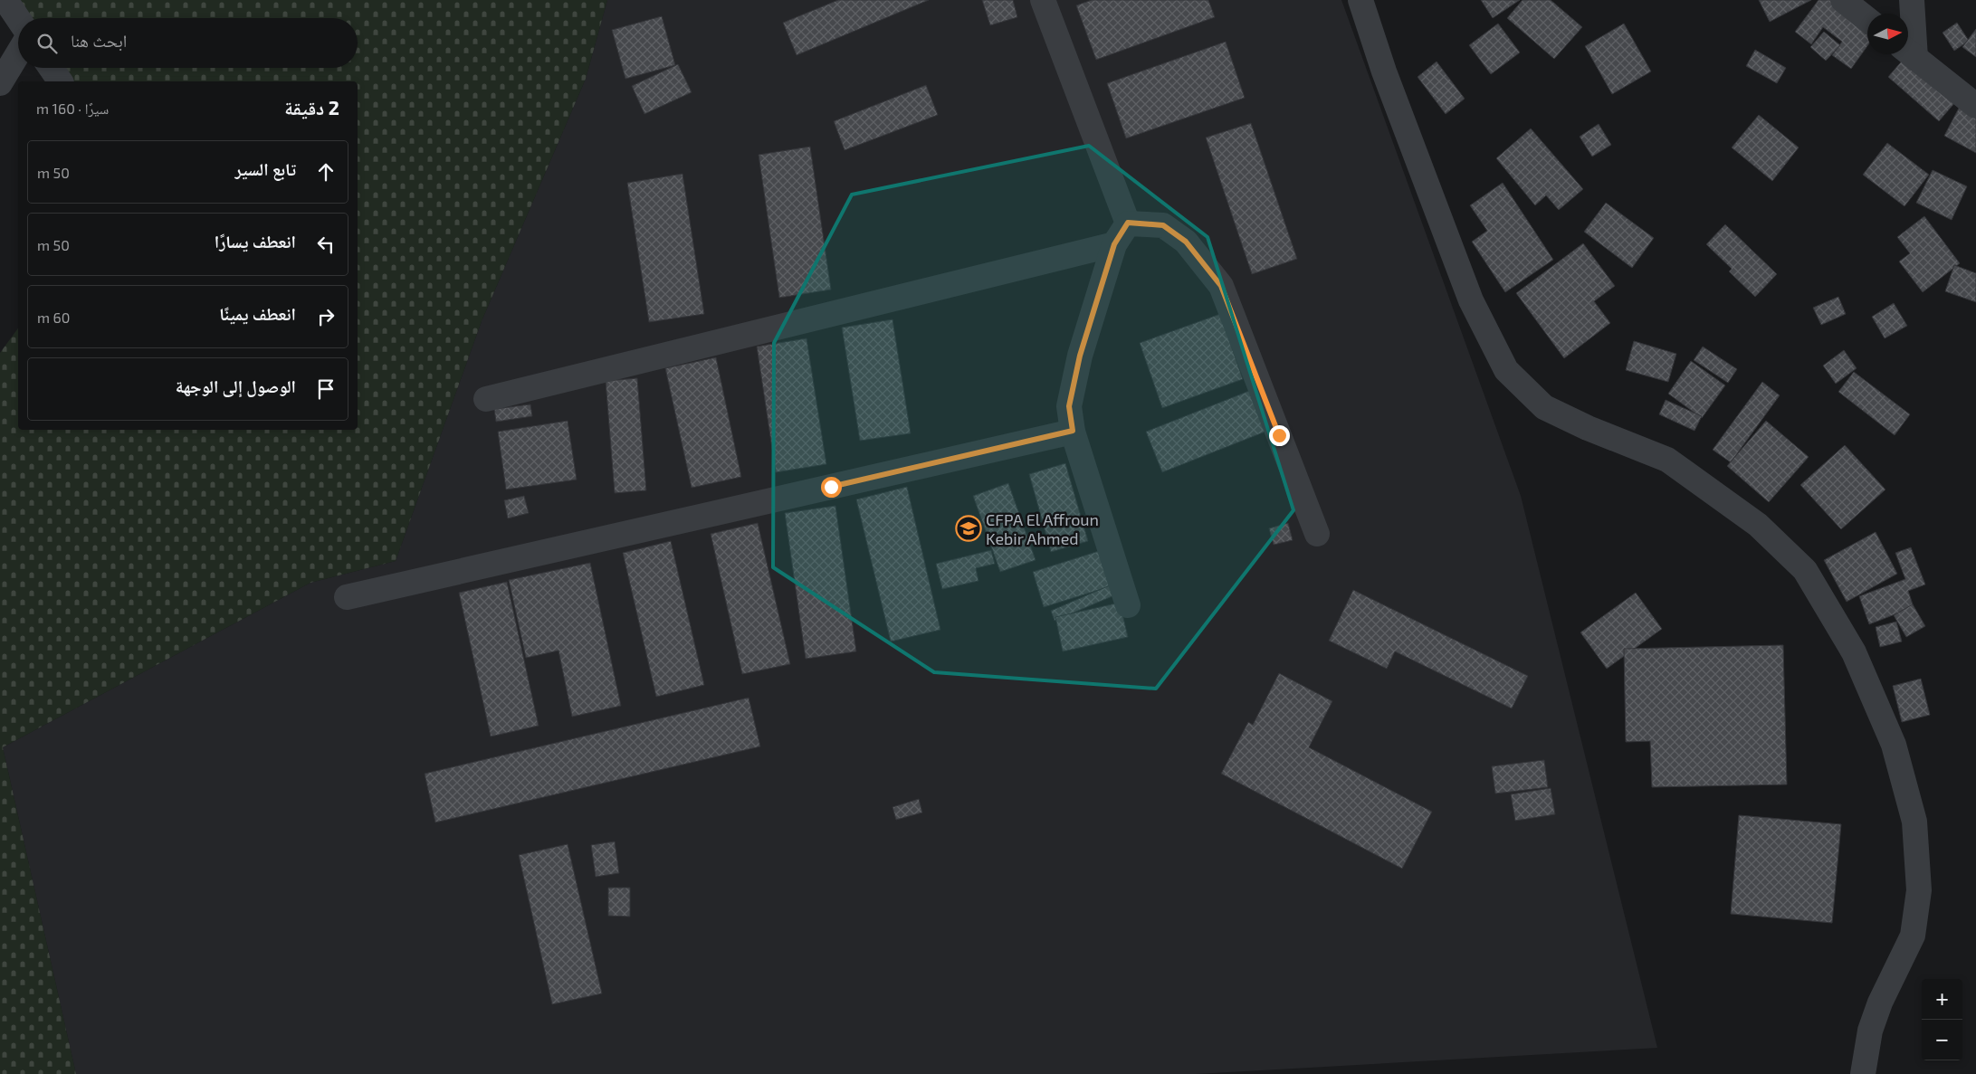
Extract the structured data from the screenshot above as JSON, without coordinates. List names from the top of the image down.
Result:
{
  "places": {
    "school or university": ["CFPA El Affroun Kebir Ahmed"]
  },
  "north": "right",
  "page": {
    "search": "ابحث هنا",
    "heading": ["2 دقيقة", "سيرًا · 160 m"],
    "list": [
      ["تابع السير", "50 m"],
      ["انعطف يسارًا", "50 m"],
      ["انعطف يمينًا", "60 m"],
      "الوصول إلى الوجهة"
    ],
    "map_buttons": ["+", "−"]
  }
}
